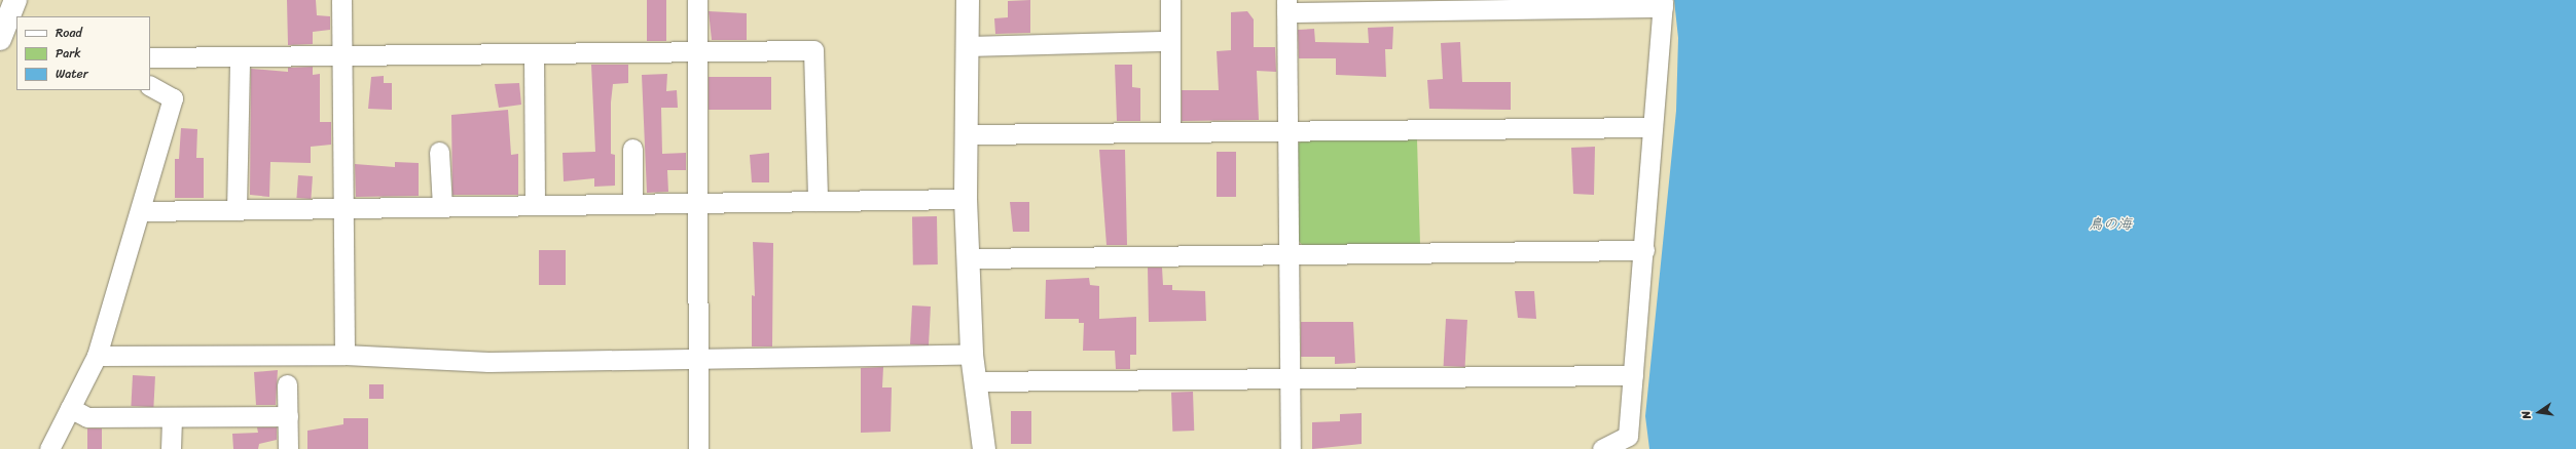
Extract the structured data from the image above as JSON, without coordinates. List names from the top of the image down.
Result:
{
  "water": ["鳥の海"],
  "legend": ["Road", "Park", "Water"],
  "north": "left"
}
